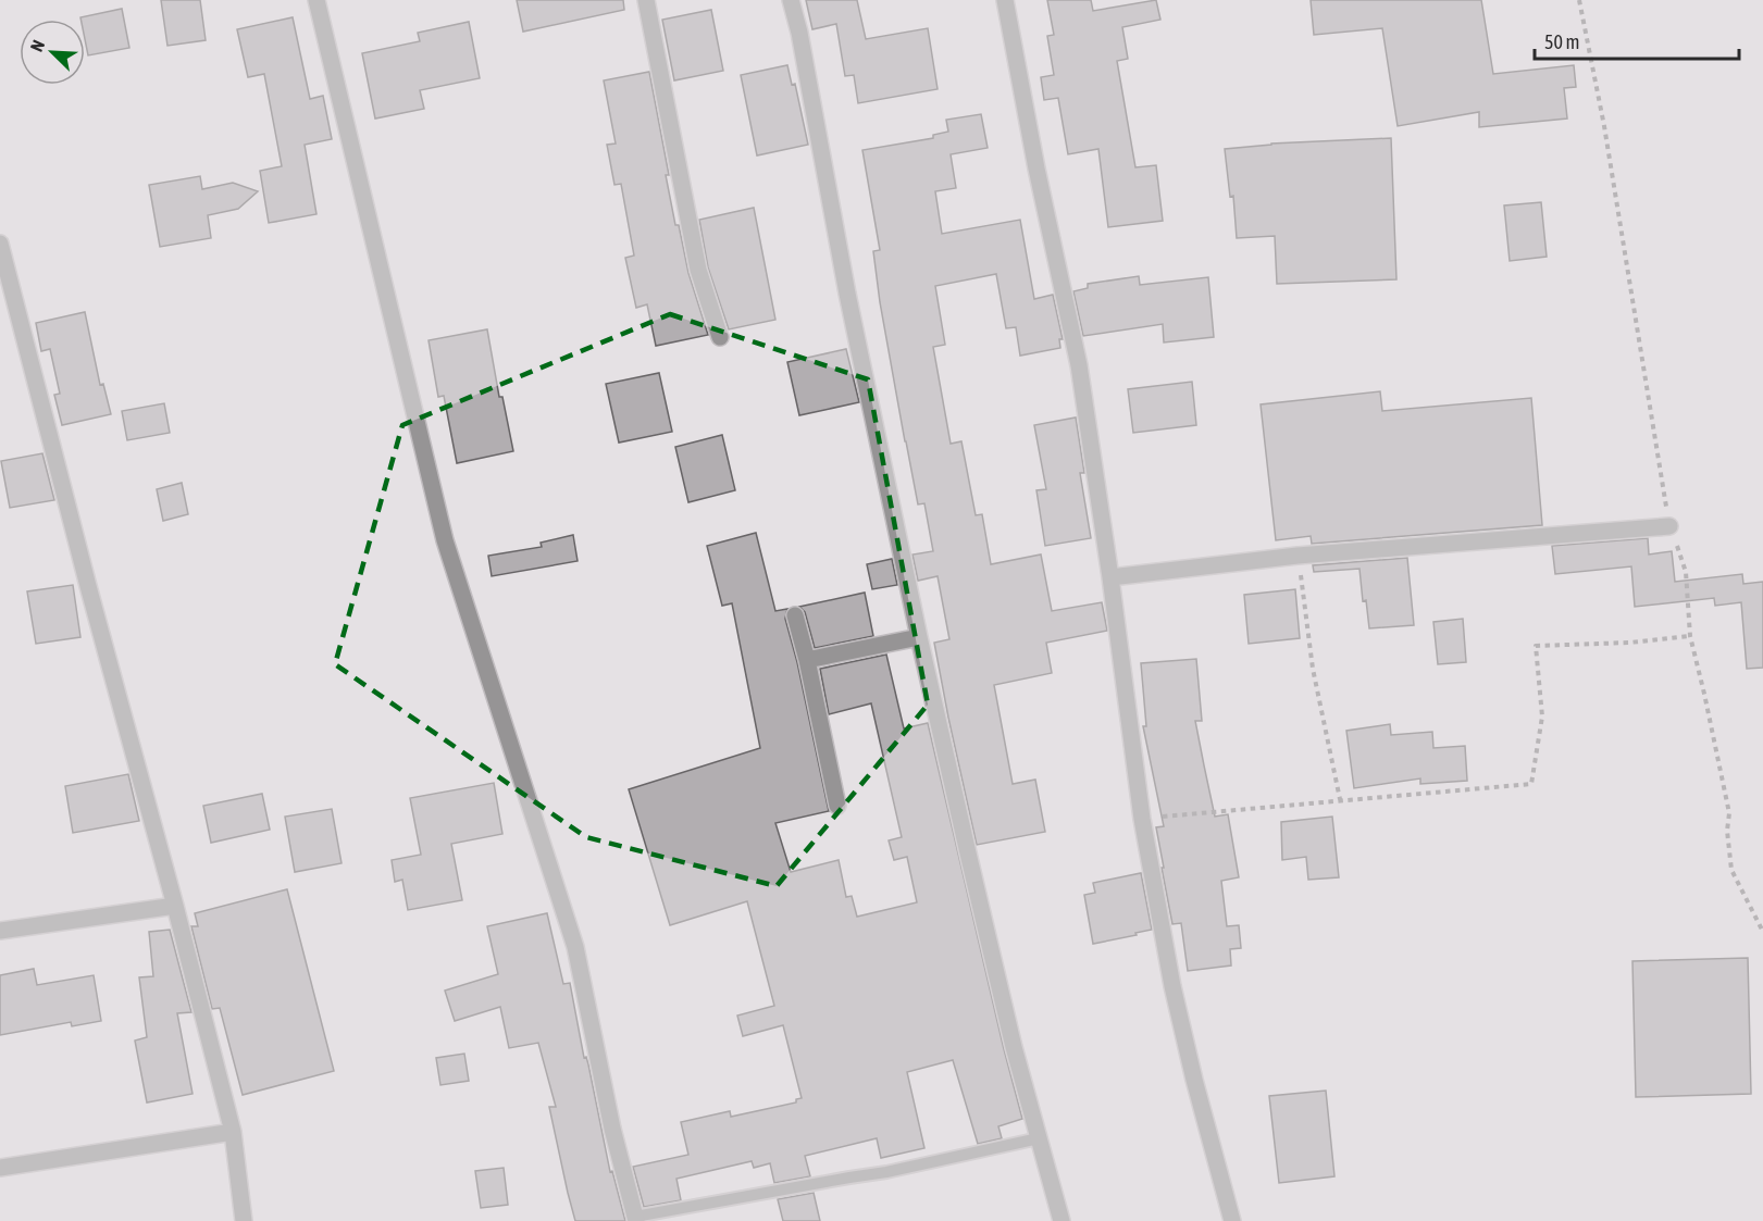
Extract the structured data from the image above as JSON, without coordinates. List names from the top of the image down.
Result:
{
  "scale_bar": "50 m",
  "north": "top left"
}
